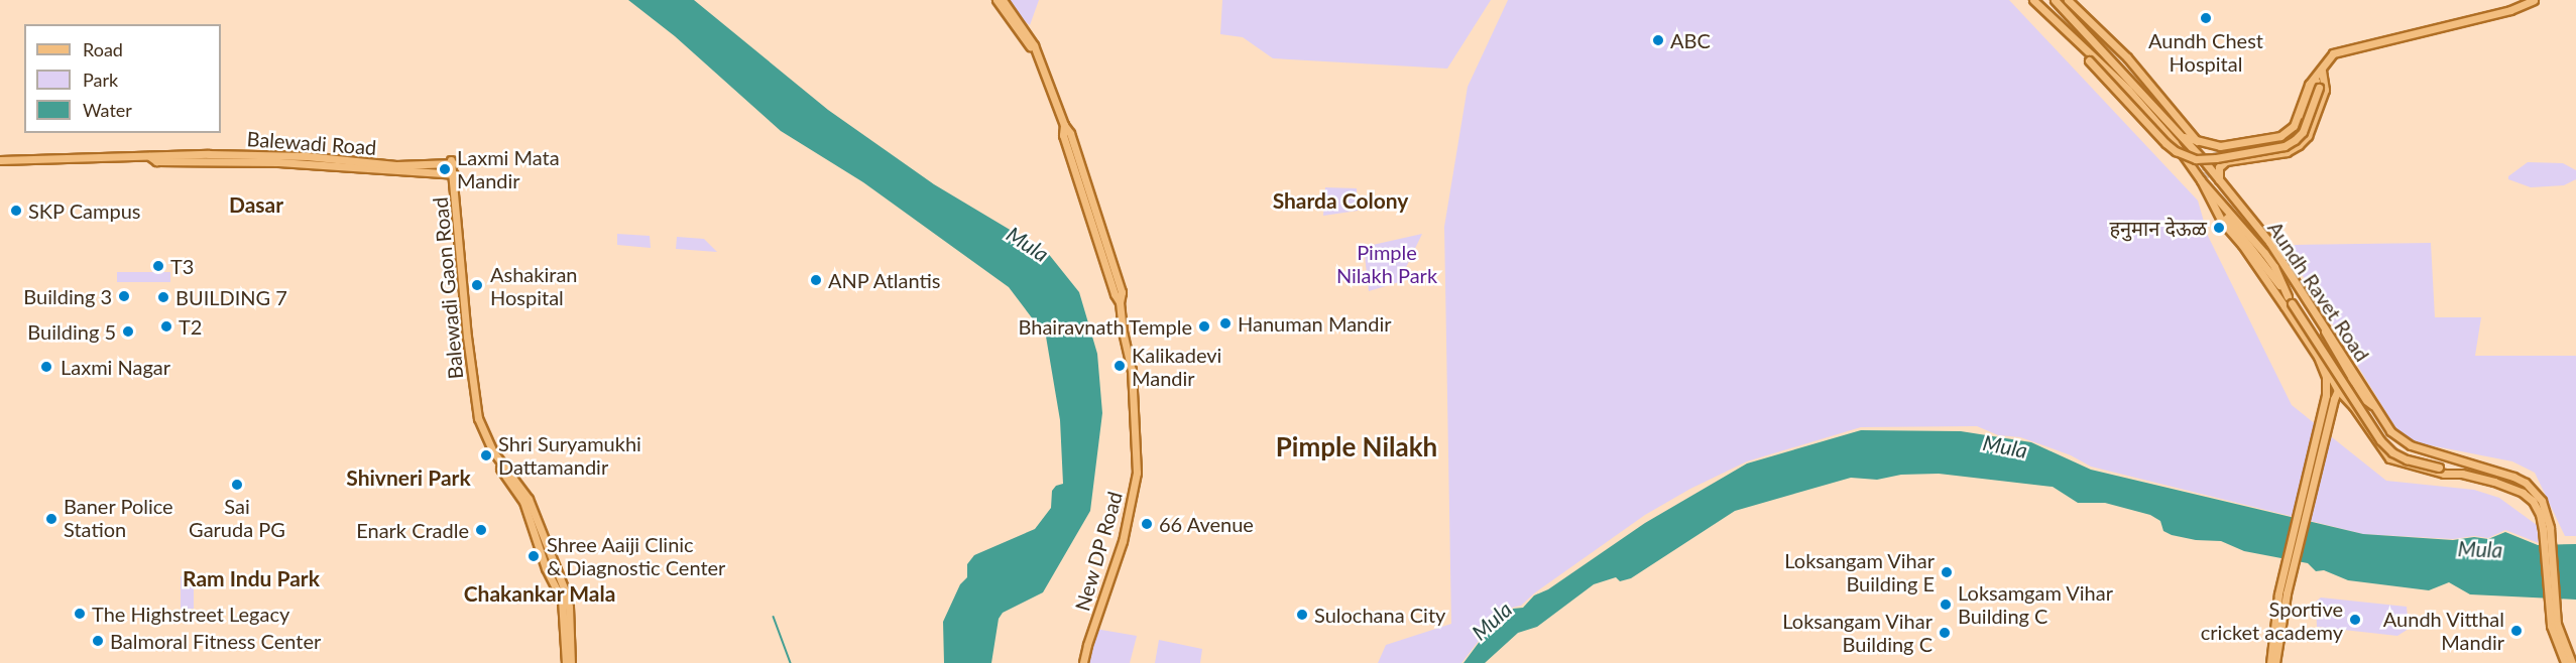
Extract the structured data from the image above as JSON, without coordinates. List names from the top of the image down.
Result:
{
  "streets": {
    "main road": [
      "Balewadi Road",
      "Balewadi Gaon Road",
      "Aundh Ravet Road",
      "New DP Road"
    ]
  },
  "crossings": [
    ["Balewadi Road", "Balewadi Gaon Road"]
  ],
  "districts": [
    "Sharda Colony",
    "Dasar",
    "Pimple Nilakh",
    "Shivneri Park",
    "Ram Indu Park",
    "Chakankar Mala"
  ],
  "water": ["Mula"],
  "parks": ["Pimple Nilakh Park"],
  "places": [
    "Aundh Chest Hospital",
    "ABC",
    "Laxmi Mata Mandir",
    "SKP Campus",
    "हनुमान देऊळ",
    "T3",
    "ANP Atlantis",
    "Ashakiran Hospital",
    "Building 3",
    "BUILDING 7",
    "Hanuman Mandir",
    "T2",
    "Bhairavnath Temple",
    "Building 5",
    "Kalikadevi Mandir",
    "Laxmi Nagar",
    "Shri Suryamukhi Dattamandir",
    "Sai Garuda PG",
    "Baner Police Station",
    "66 Avenue",
    "Enark Cradle",
    "Shree Aaiji Clinic & Diagnostic Center",
    "Loksangam Vihar Building E",
    "Loksamgam Vihar Building C",
    "The Highstreet Legacy",
    "Sulochana City",
    "Sportive cricket academy",
    "Aundh Vitthal Mandir",
    "Loksangam Vihar Building C",
    "Balmoral Fitness Center"
  ],
  "legend": ["Road", "Park", "Water"]
}
